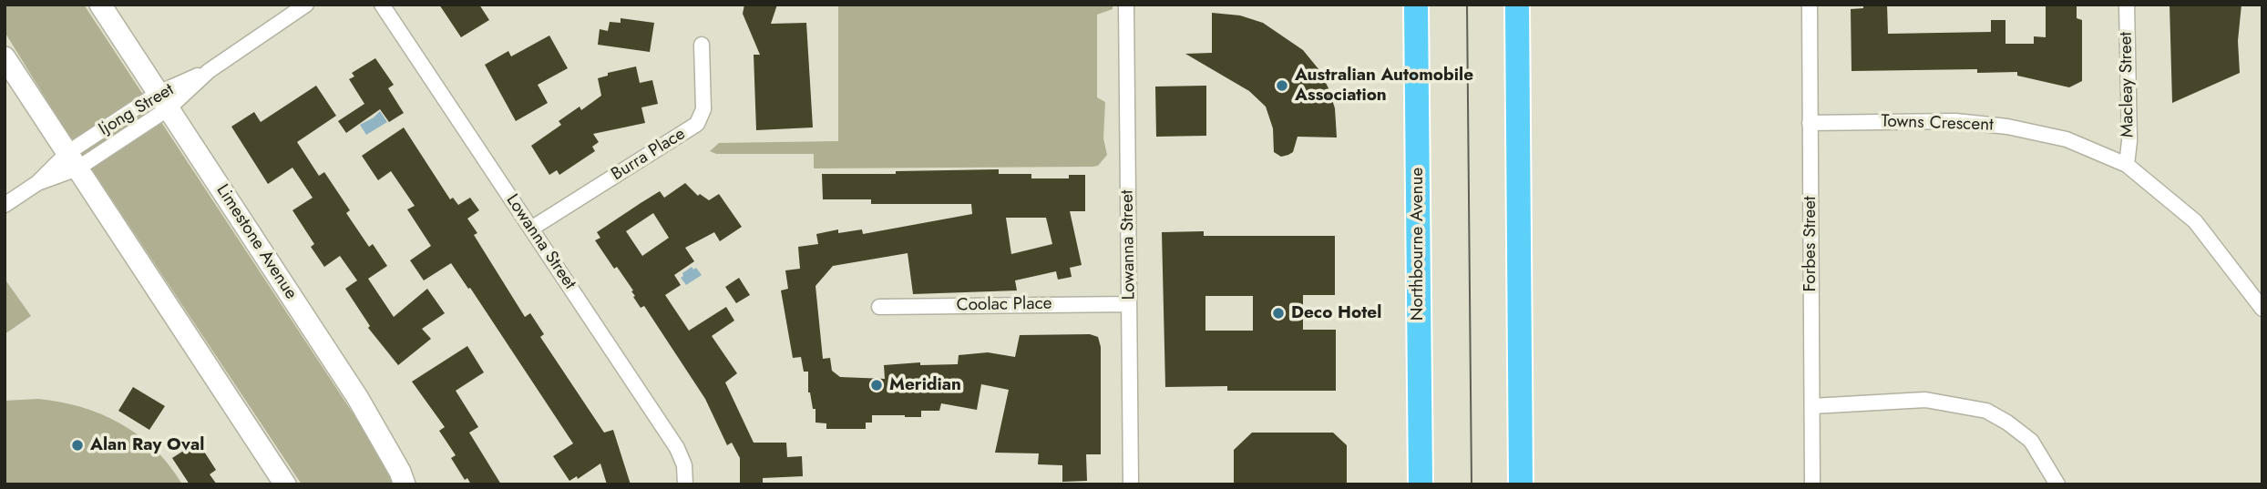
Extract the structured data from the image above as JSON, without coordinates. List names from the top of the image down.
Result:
{
  "streets": {
    "highway": ["Northbourne Avenue"],
    "main road": ["Limestone Avenue"],
    "street": [
      "Macleay Street",
      "Ijong Street",
      "Towns Crescent",
      "Burra Place",
      "Lowanna Street",
      "Forbes Street",
      "Coolac Place"
    ]
  },
  "crossings": [
    ["Macleay Street", "Towns Crescent"],
    ["Ijong Street", "Limestone Avenue"],
    ["Towns Crescent", "Forbes Street"],
    ["Burra Place", "Lowanna Street"],
    ["Lowanna Street", "Coolac Place"]
  ],
  "places": [
    "Australian Automobile Association",
    "Deco Hotel",
    "Meridian",
    "Alan Ray Oval"
  ]
}
